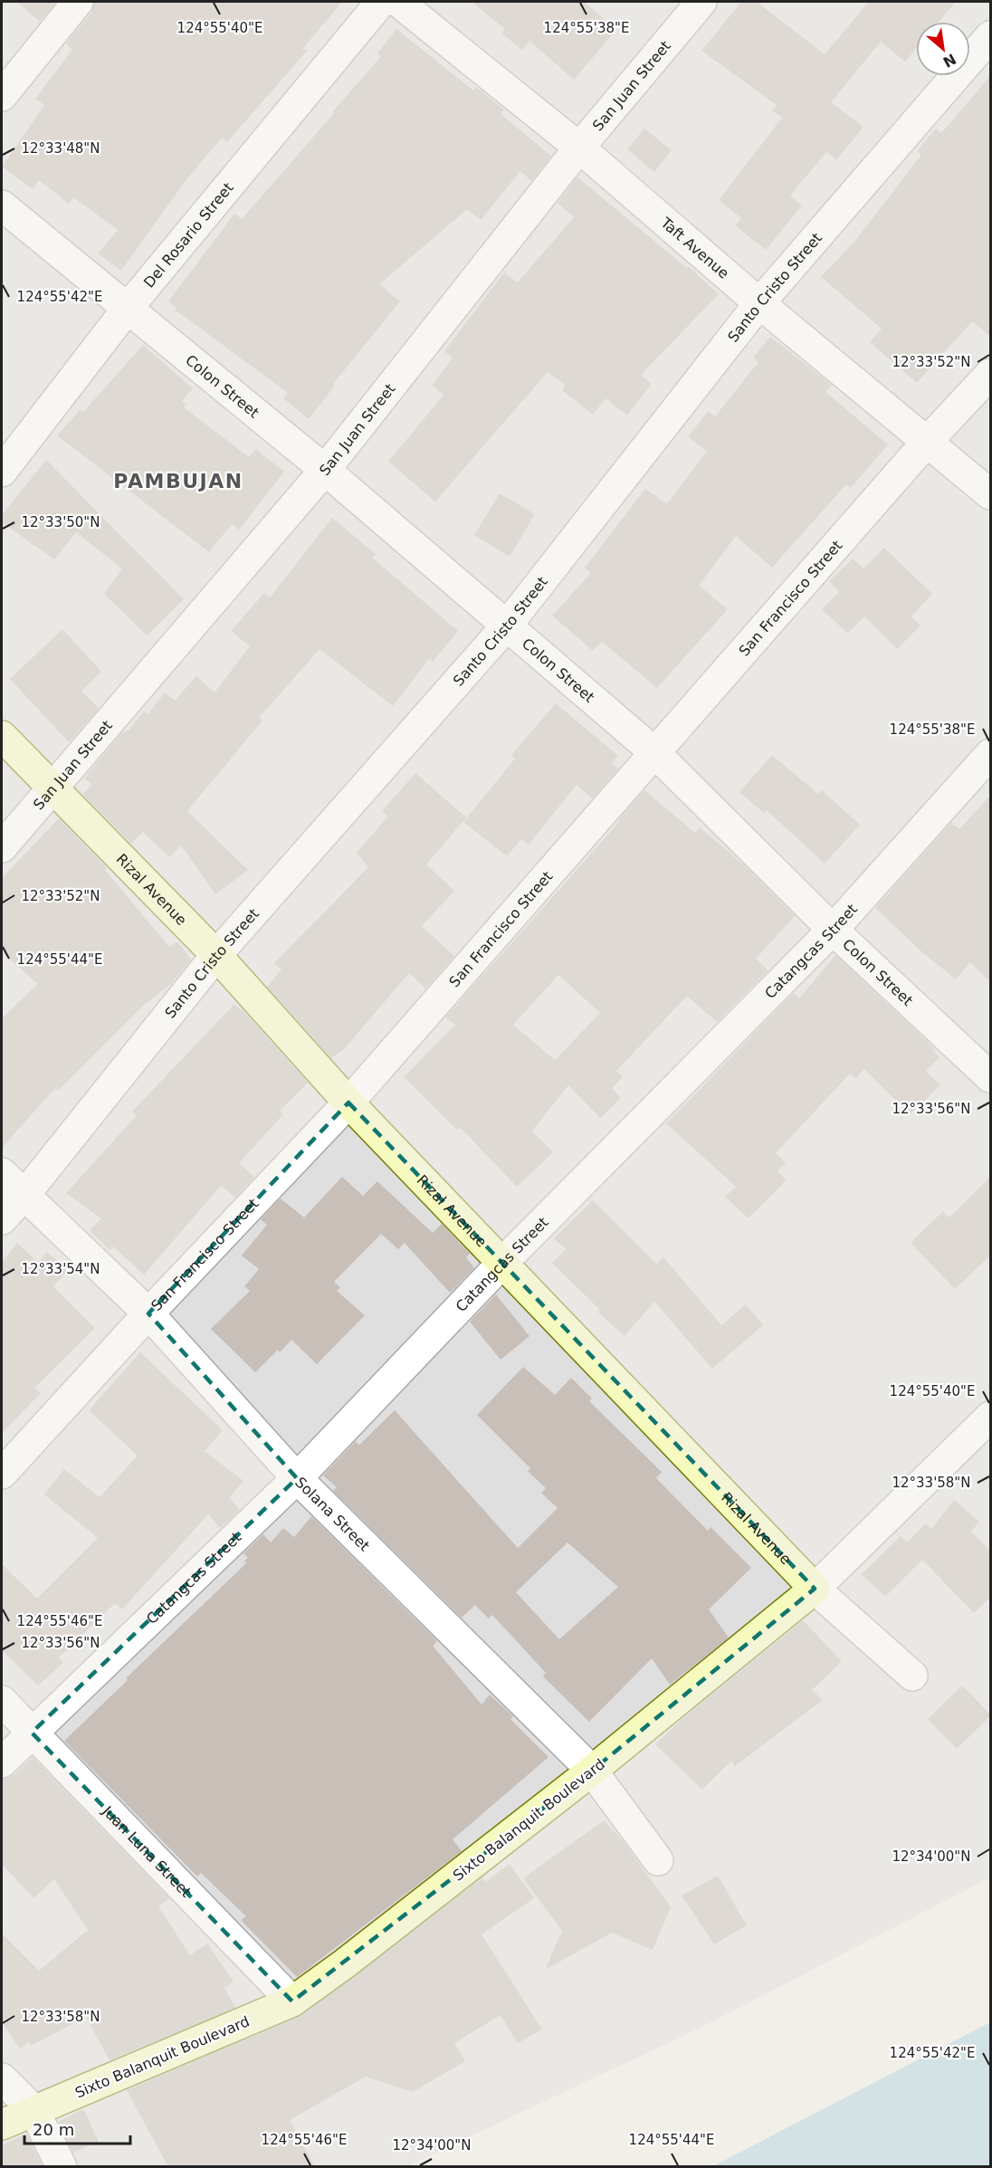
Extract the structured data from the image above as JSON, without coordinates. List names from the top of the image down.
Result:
{
  "streets": {
    "street": [
      "San Juan Street",
      "Del Rosario Street",
      "Taft Avenue",
      "Santo Cristo Street",
      "Colon Street",
      "San Francisco Street",
      "Rizal Avenue",
      "Catangcas Street",
      "Solana Street",
      "Sixto Balanquit Boulevard",
      "Juan Luna Street"
    ]
  },
  "crossings": [
    ["San Juan Street", "Taft Avenue"],
    ["San Juan Street", "Colon Street"],
    ["San Juan Street", "Rizal Avenue"],
    ["Del Rosario Street", "Colon Street"],
    ["Taft Avenue", "Santo Cristo Street"],
    ["Taft Avenue", "San Francisco Street"],
    ["Santo Cristo Street", "Colon Street"],
    ["Santo Cristo Street", "Rizal Avenue"],
    ["Santo Cristo Street", "Solana Street"],
    ["Colon Street", "San Francisco Street"],
    ["Colon Street", "Catangcas Street"],
    ["San Francisco Street", "Rizal Avenue"],
    ["San Francisco Street", "Solana Street"],
    ["Rizal Avenue", "Catangcas Street"],
    ["Rizal Avenue", "Sixto Balanquit Boulevard"],
    ["Catangcas Street", "Solana Street"],
    ["Catangcas Street", "Juan Luna Street"],
    ["Solana Street", "Sixto Balanquit Boulevard"],
    ["Sixto Balanquit Boulevard", "Juan Luna Street"]
  ],
  "districts": ["PAMBUJAN"],
  "scale_bar": "20 m",
  "north": "bottom right",
  "coordinates": [
    "124°55'40\"E",
    "124°55'38\"E",
    "12°33'48\"N",
    "124°55'42\"E",
    "12°33'52\"N",
    "12°33'50\"N",
    "124°55'44\"E",
    "12°33'56\"N",
    "12°33'54\"N",
    "12°33'58\"N",
    "124°55'46\"E",
    "12°34'00\"N"
  ]
}
